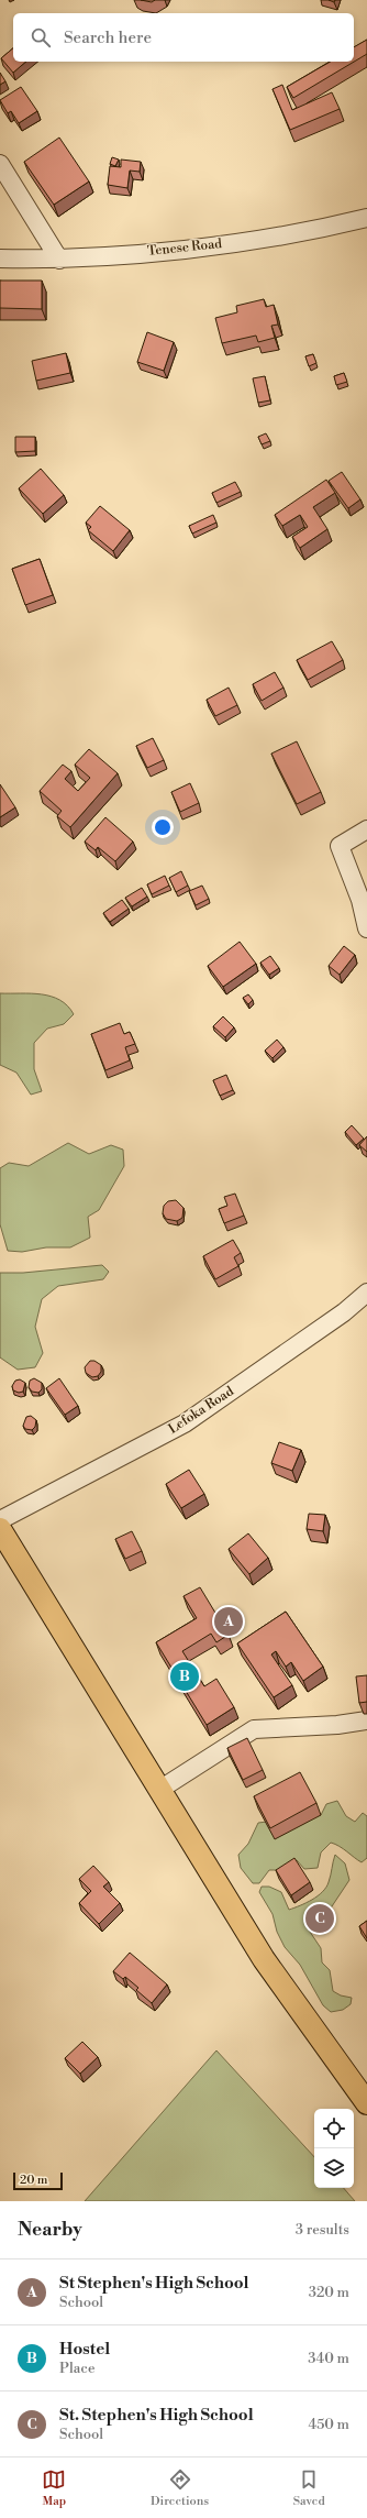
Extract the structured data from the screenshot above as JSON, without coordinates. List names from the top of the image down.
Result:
{
  "streets": {
    "street": ["Tenese Road", "Lefoka Road"]
  },
  "scale_bar": "20 m",
  "page": {
    "search": "Search here",
    "pins": ["A", "B", "C"],
    "scale": "20 m",
    "heading": ["Nearby", "3 results"],
    "list": [
      {
        "mark": "A",
        "name": "St Stephen's High School",
        "note": "School",
        "value": "320 m"
      },
      {
        "mark": "B",
        "name": "Hostel",
        "note": "Place",
        "value": "340 m"
      },
      {
        "mark": "C",
        "name": "St. Stephen's High School",
        "note": "School",
        "value": "450 m"
      }
    ],
    "nav": ["Map", "Directions", "Saved"]
  }
}
